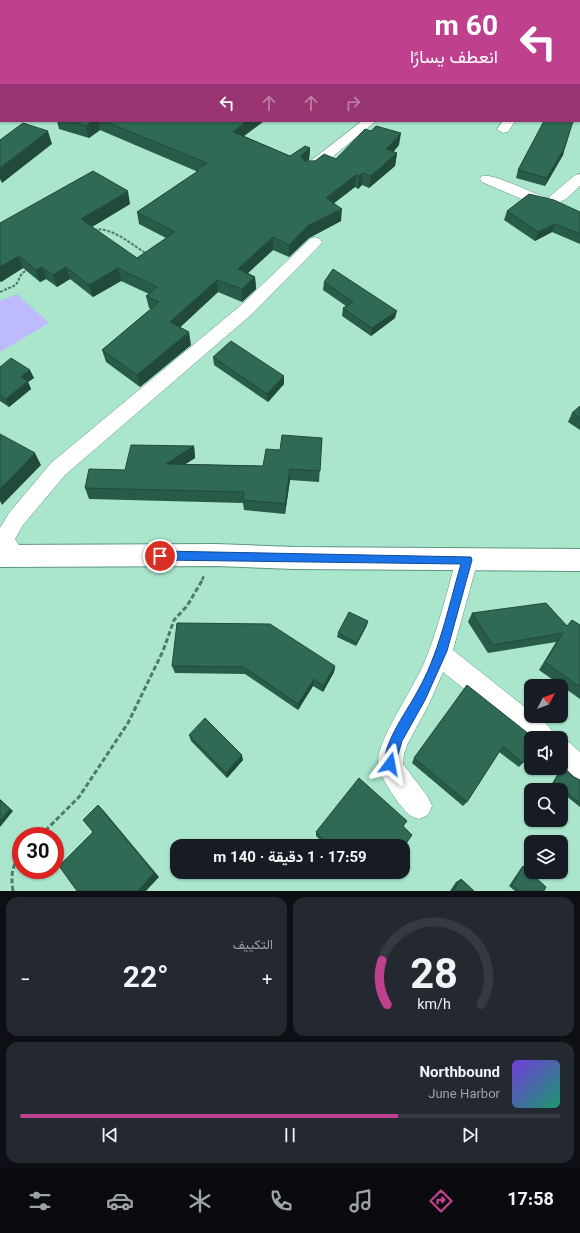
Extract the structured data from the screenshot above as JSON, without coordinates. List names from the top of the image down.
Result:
{
  "north": "top right",
  "page": {
    "turn": ["60 m", "انعطف يسارًا"],
    "limit": "30",
    "trip": "17:59 · 1 دقيقة · 140 m",
    "tile": "التكييف",
    "heat": ["−", "22°", "+"],
    "song": ["Northbound", "June Harbor"],
    "tabs": "17:58",
    "gauge": ["28", "km/h"]
  }
}
